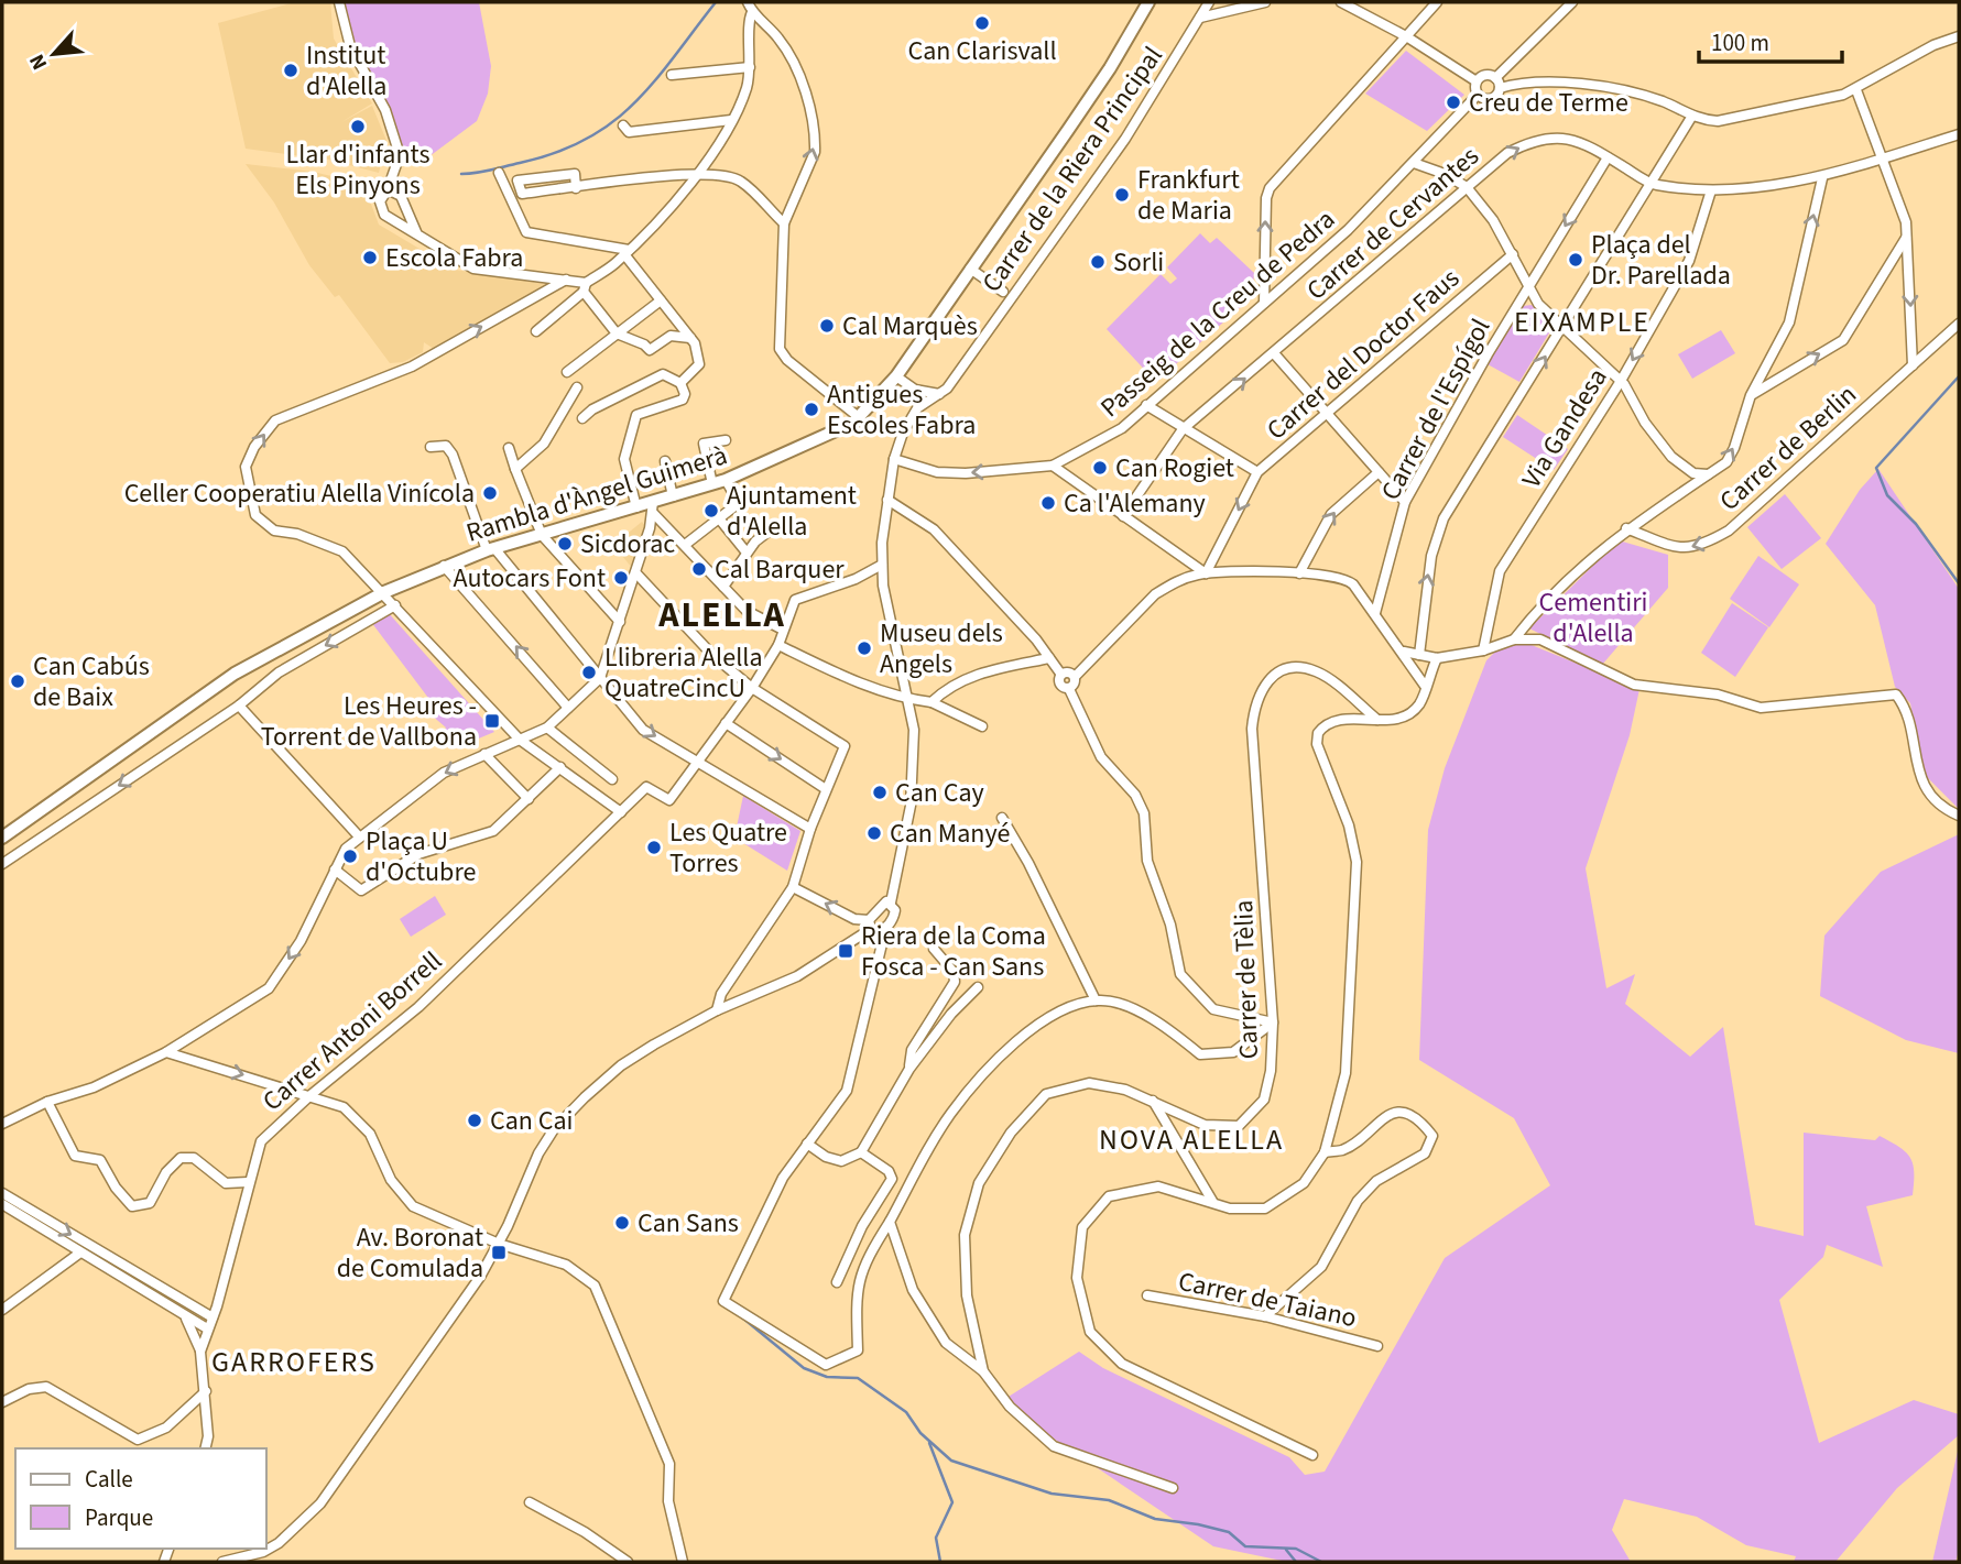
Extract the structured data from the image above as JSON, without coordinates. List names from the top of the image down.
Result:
{
  "streets": {
    "main road": ["Rambla d'Àngel Guimerà"],
    "street": [
      "Carrer de la Riera Principal",
      "Carrer de Cervantes",
      "Passeig de la Creu de Pedra",
      "Carrer del Doctor Faus",
      "Carrer de l'Espígol",
      "Via Gandesa",
      "Carrer de Berlin",
      "Carrer de Tèlia",
      "Carrer Antoni Borrell",
      "Carrer de Taiano"
    ]
  },
  "crossings": [
    ["Carrer de Cervantes", "Carrer de l'Espígol"]
  ],
  "one_way": ["Carrer de Cervantes"],
  "districts": [
    "EIXAMPLE",
    "ALELLA",
    "NOVA ALELLA",
    "GARROFERS"
  ],
  "parks": ["Cementiri d'Alella"],
  "places": {
    "other": [
      "Can Clarisvall",
      "Institut d'Alella",
      "Creu de Terme",
      "Llar d'infants Els Pinyons",
      "Frankfurt de Maria",
      "Escola Fabra",
      "Plaça del Dr. Parellada",
      "Sorli",
      "Cal Marquès",
      "Antigues Escoles Fabra",
      "Can Rogiet",
      "Celler Cooperatiu Alella Vinícola",
      "Ca l'Alemany",
      "Ajuntament d'Alella",
      "Sicdorac",
      "Cal Barquer",
      "Autocars Font",
      "Museu dels Angels",
      "Llibreria Alella QuatreCincU",
      "Can Cabús de Baix",
      "Can Cay",
      "Can Manyé",
      "Les Quatre Torres",
      "Plaça U d'Octubre",
      "Can Cai",
      "Can Sans"
    ],
    "transit": ["Les Heures - Torrent de Vallbona", "Riera de la Coma Fosca - Can Sans", "Av. Boronat de Comulada"]
  },
  "legend": ["Calle", "Parque"],
  "scale_bar": "100 m",
  "north": "bottom left"
}
